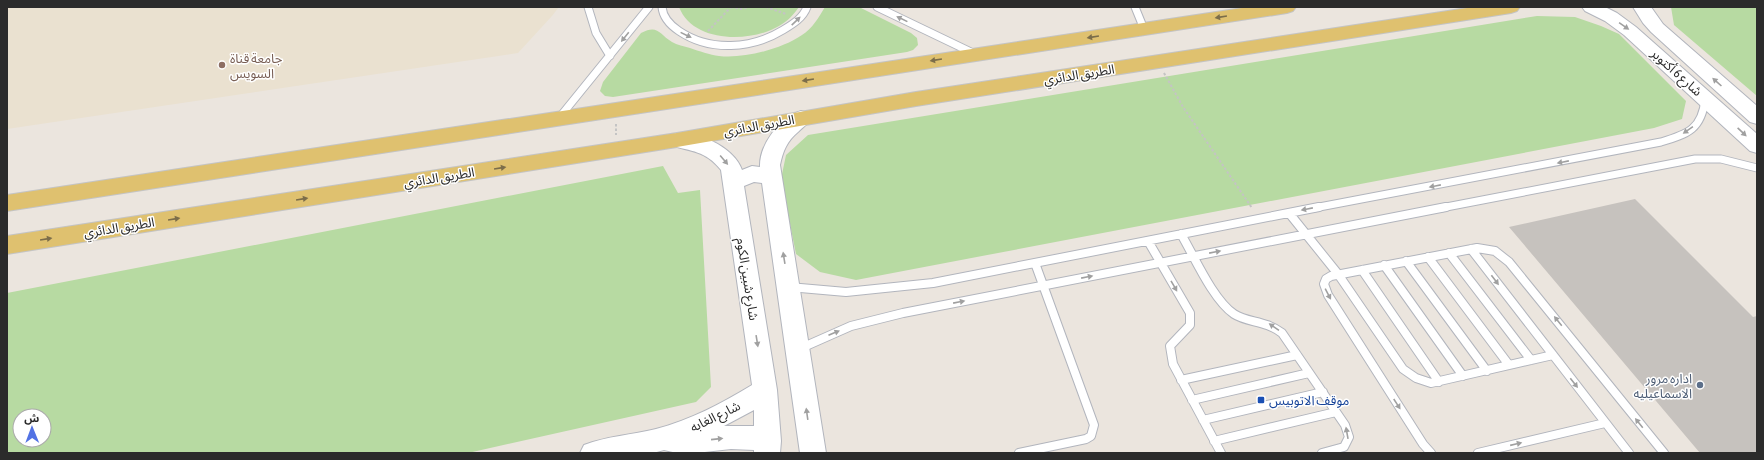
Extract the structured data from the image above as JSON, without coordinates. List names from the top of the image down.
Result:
{
  "streets": {
    "main road": ["الطريق الدائري"],
    "street": ["شارع 6 أكتوبر", "شارع شبين الكوم", "شارع الغابه"]
  },
  "crossings": [
    ["الطريق الدائري", "شارع شبين الكوم"],
    ["شارع شبين الكوم", "شارع الغابه"]
  ],
  "one_way": ["شارع الغابه"],
  "places": {
    "other": ["جامعة قناة السويس", "اداره مرور الاسماعيليه"],
    "transit": ["موقف الاتوبيس"]
  },
  "north": "top"
}
